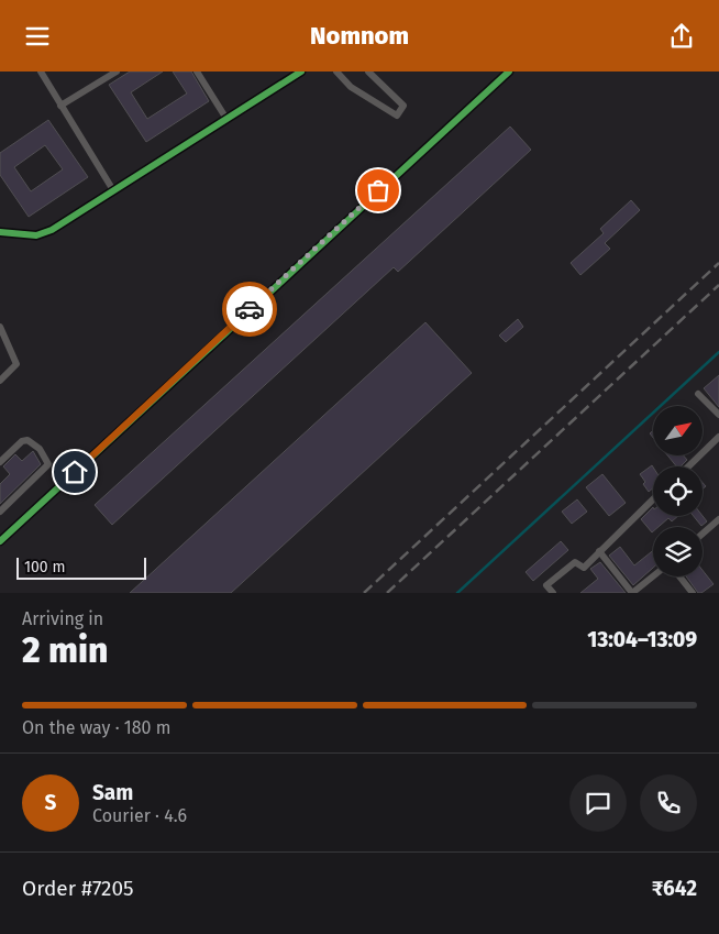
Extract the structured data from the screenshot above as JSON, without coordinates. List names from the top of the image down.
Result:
{
  "scale_bar": "100 m",
  "north": "top right",
  "page": {
    "header": "Nomnom",
    "scale": "100 m",
    "heading": ["2 min", "Arriving in", "13:04–13:09"],
    "panel": [
      "Sam",
      "Courier · 4.6",
      "Order #7205",
      "₹642"
    ],
    "bar": "On the way · 180 m",
    "round": "S"
  }
}
